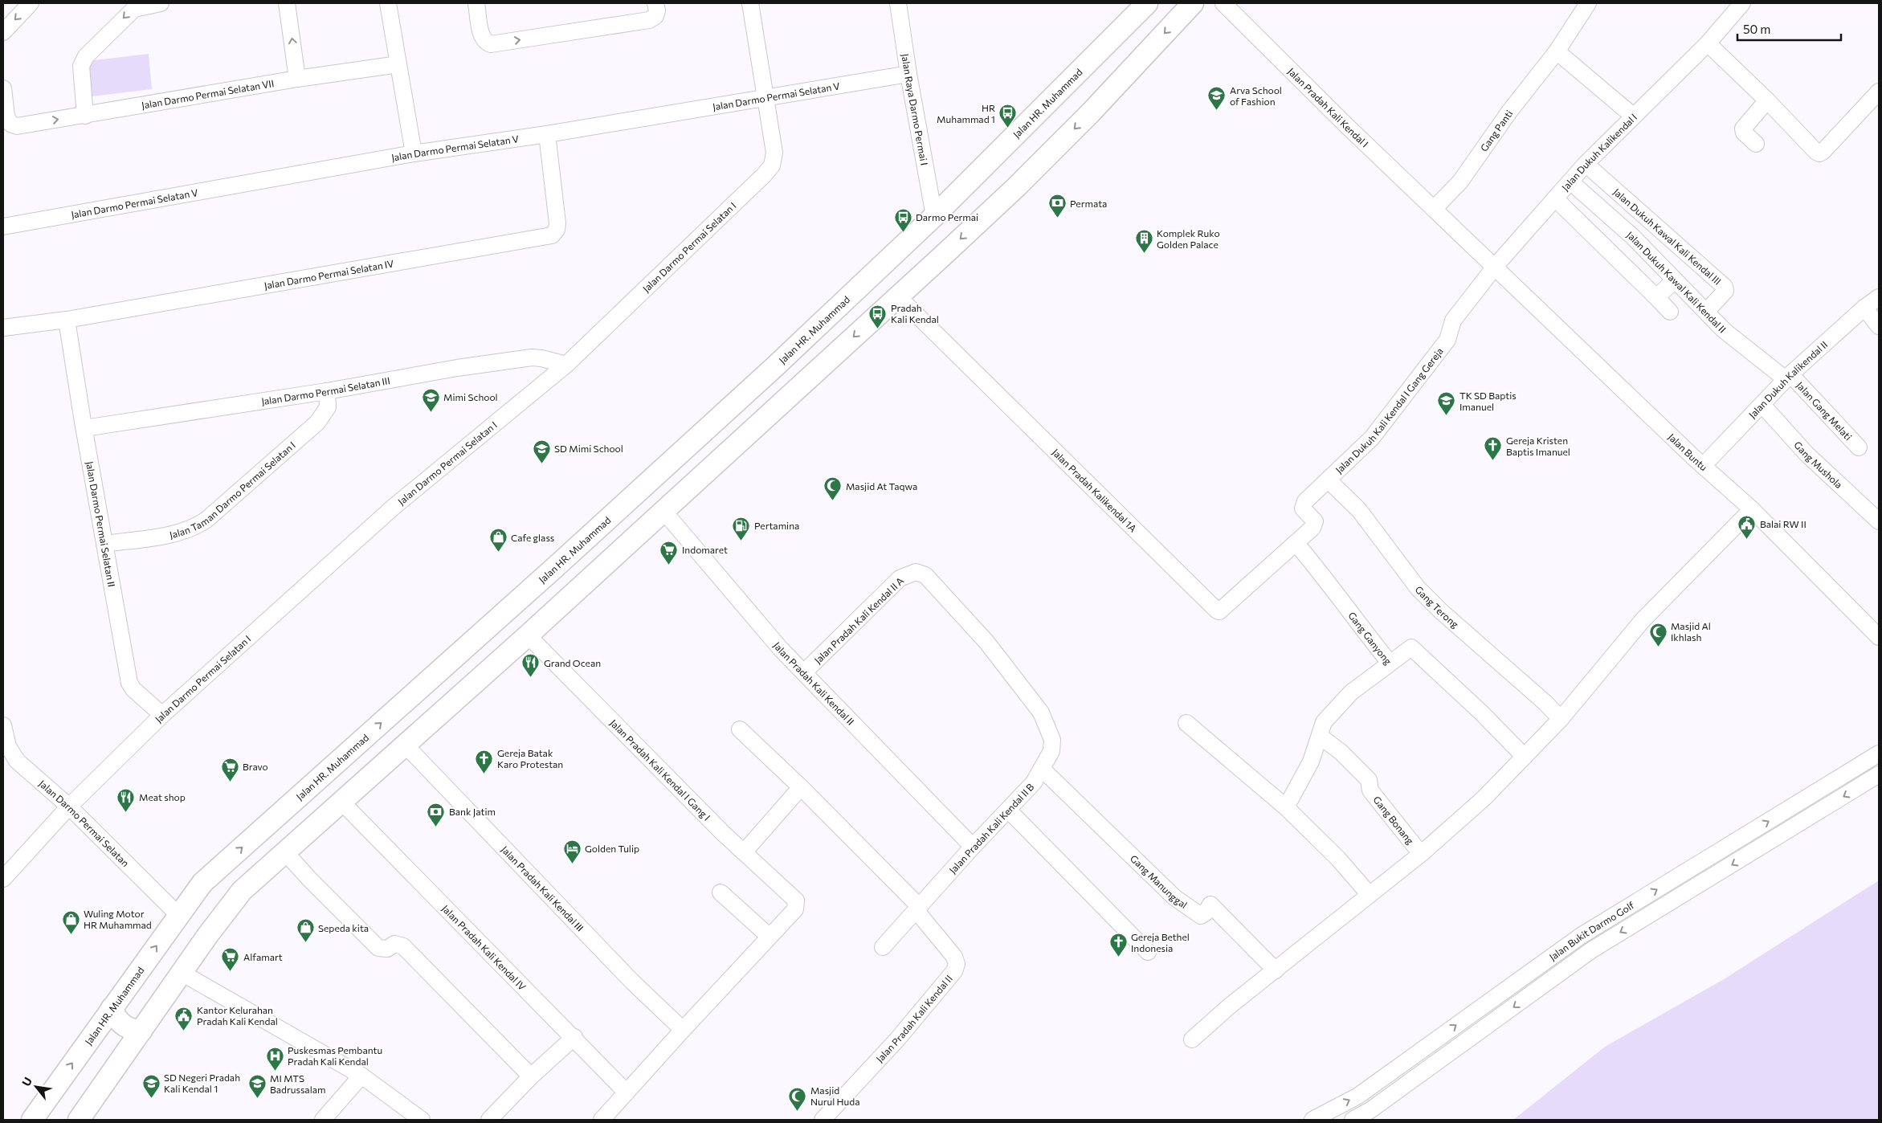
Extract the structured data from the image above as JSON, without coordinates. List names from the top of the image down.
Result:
{
  "streets": {
    "main road": ["Jalan HR. Muhammad"],
    "street": [
      "Jalan Darmo Permai Selatan VII",
      "Jalan Darmo Permai Selatan V",
      "Jalan Pradah Kali Kendal I",
      "Jalan Raya Darmo Permai I",
      "Gang Panti",
      "Jalan Dukuh Kalikendal I",
      "Jalan Dukuh Kawal Kali Kendal III",
      "Jalan Darmo Permai Selatan I",
      "Jalan Darmo Permai Selatan IV",
      "Jalan Dukuh Kawal Kali Kendal II",
      "Jalan Dukuh Kalikendal II",
      "Jalan Darmo Permai Selatan III",
      "Jalan Dukuh Kali Kendal I Gang Gereja",
      "Jalan Gang Melati",
      "Jalan Buntu",
      "Gang Mushola",
      "Jalan Taman Darmo Permai Selatan I",
      "Jalan Pradah Kalikendal 1A",
      "Jalan Darmo Permai Selatan II",
      "Gang Terong",
      "Jalan Pradah Kali Kendal II A",
      "Gang Ganyong",
      "Jalan Pradah Kali Kendal II",
      "Jalan Pradah Kali Kendal I Gang I",
      "Gang Bonang",
      "Jalan Darmo Permai Selatan",
      "Jalan Pradah Kali Kendal II B",
      "Gang Manunggal",
      "Jalan Pradah Kali Kendal III",
      "Jalan Bukit Darmo Golf",
      "Jalan Pradah Kali Kendal IV"
    ]
  },
  "crossings": [
    ["Jalan Darmo Permai Selatan V", "Jalan Raya Darmo Permai I"],
    ["Jalan Darmo Permai Selatan V", "Jalan Darmo Permai Selatan I"],
    ["Jalan Darmo Permai Selatan V", "Jalan Darmo Permai Selatan IV"],
    ["Jalan HR. Muhammad", "Jalan Raya Darmo Permai I"],
    ["Jalan HR. Muhammad", "Jalan Darmo Permai Selatan"],
    ["Jalan Pradah Kali Kendal I", "Gang Panti"],
    ["Jalan Pradah Kali Kendal I", "Jalan Dukuh Kalikendal I"],
    ["Jalan Pradah Kali Kendal I", "Jalan Dukuh Kali Kendal I Gang Gereja"],
    ["Jalan Pradah Kali Kendal I", "Jalan Buntu"],
    ["Jalan Dukuh Kalikendal I", "Jalan Dukuh Kawal Kali Kendal III"],
    ["Jalan Dukuh Kalikendal I", "Jalan Dukuh Kawal Kali Kendal II"],
    ["Jalan Dukuh Kalikendal I", "Jalan Dukuh Kali Kendal I Gang Gereja"],
    ["Jalan Dukuh Kalikendal I", "Jalan Buntu"],
    ["Jalan Dukuh Kawal Kali Kendal III", "Jalan Dukuh Kawal Kali Kendal II"],
    ["Jalan Darmo Permai Selatan I", "Jalan Darmo Permai Selatan III"],
    ["Jalan Darmo Permai Selatan I", "Jalan Darmo Permai Selatan II"],
    ["Jalan Darmo Permai Selatan I", "Jalan Darmo Permai Selatan"],
    ["Jalan Darmo Permai Selatan IV", "Jalan Darmo Permai Selatan II"],
    ["Jalan Dukuh Kawal Kali Kendal II", "Jalan Dukuh Kalikendal II"],
    ["Jalan Dukuh Kawal Kali Kendal II", "Jalan Gang Melati"],
    ["Jalan Dukuh Kalikendal II", "Jalan Gang Melati"],
    ["Jalan Dukuh Kalikendal II", "Jalan Buntu"],
    ["Jalan Dukuh Kalikendal II", "Gang Mushola"],
    ["Jalan Darmo Permai Selatan III", "Jalan Taman Darmo Permai Selatan I"],
    ["Jalan Darmo Permai Selatan III", "Jalan Darmo Permai Selatan II"],
    ["Jalan Dukuh Kali Kendal I Gang Gereja", "Jalan Buntu"],
    ["Jalan Dukuh Kali Kendal I Gang Gereja", "Jalan Pradah Kalikendal 1A"],
    ["Jalan Dukuh Kali Kendal I Gang Gereja", "Gang Terong"],
    ["Jalan Dukuh Kali Kendal I Gang Gereja", "Gang Ganyong"],
    ["Jalan Taman Darmo Permai Selatan I", "Jalan Darmo Permai Selatan II"],
    ["Jalan Pradah Kalikendal 1A", "Gang Ganyong"],
    ["Jalan Pradah Kali Kendal II A", "Jalan Pradah Kali Kendal II"],
    ["Jalan Pradah Kali Kendal II A", "Jalan Pradah Kali Kendal II B"],
    ["Jalan Pradah Kali Kendal II", "Jalan Pradah Kali Kendal II B"],
    ["Jalan Pradah Kali Kendal II B", "Gang Manunggal"]
  ],
  "places": {
    "school or university": [
      "Arva School of Fashion",
      "Mimi School",
      "TK SD Baptis Imanuel",
      "SD Mimi School",
      "SD Negeri Pradah Kali Kendal 1",
      "MI MTS Badrussalam"
    ],
    "bus stop": ["HR Muhammad 1", "Darmo Permai", "Pradah Kali Kendal"],
    "bank": ["Permata", "Bank Jatim"],
    "building": ["Komplek Ruko Golden Palace"],
    "church": ["Gereja Kristen Baptis Imanuel", "Gereja Batak Karo Protestan", "Gereja Bethel Indonesia"],
    "mosque": ["Masjid At Taqwa", "Masjid Al Ikhlash", "Masjid Nurul Huda"],
    "public building": ["Balai RW II", "Kantor Kelurahan Pradah Kali Kendal"],
    "fuel station": ["Pertamina"],
    "shop": ["Cafe glass", "Wuling Motor HR Muhammad", "Sepeda kita"],
    "supermarket": ["Indomaret", "Bravo", "Alfamart"],
    "restaurant": ["Grand Ocean", "Meat shop"],
    "hotel": ["Golden Tulip"],
    "hospital": ["Puskesmas Pembantu Pradah Kali Kendal"]
  },
  "scale_bar": "50 m",
  "north": "top left"
}
